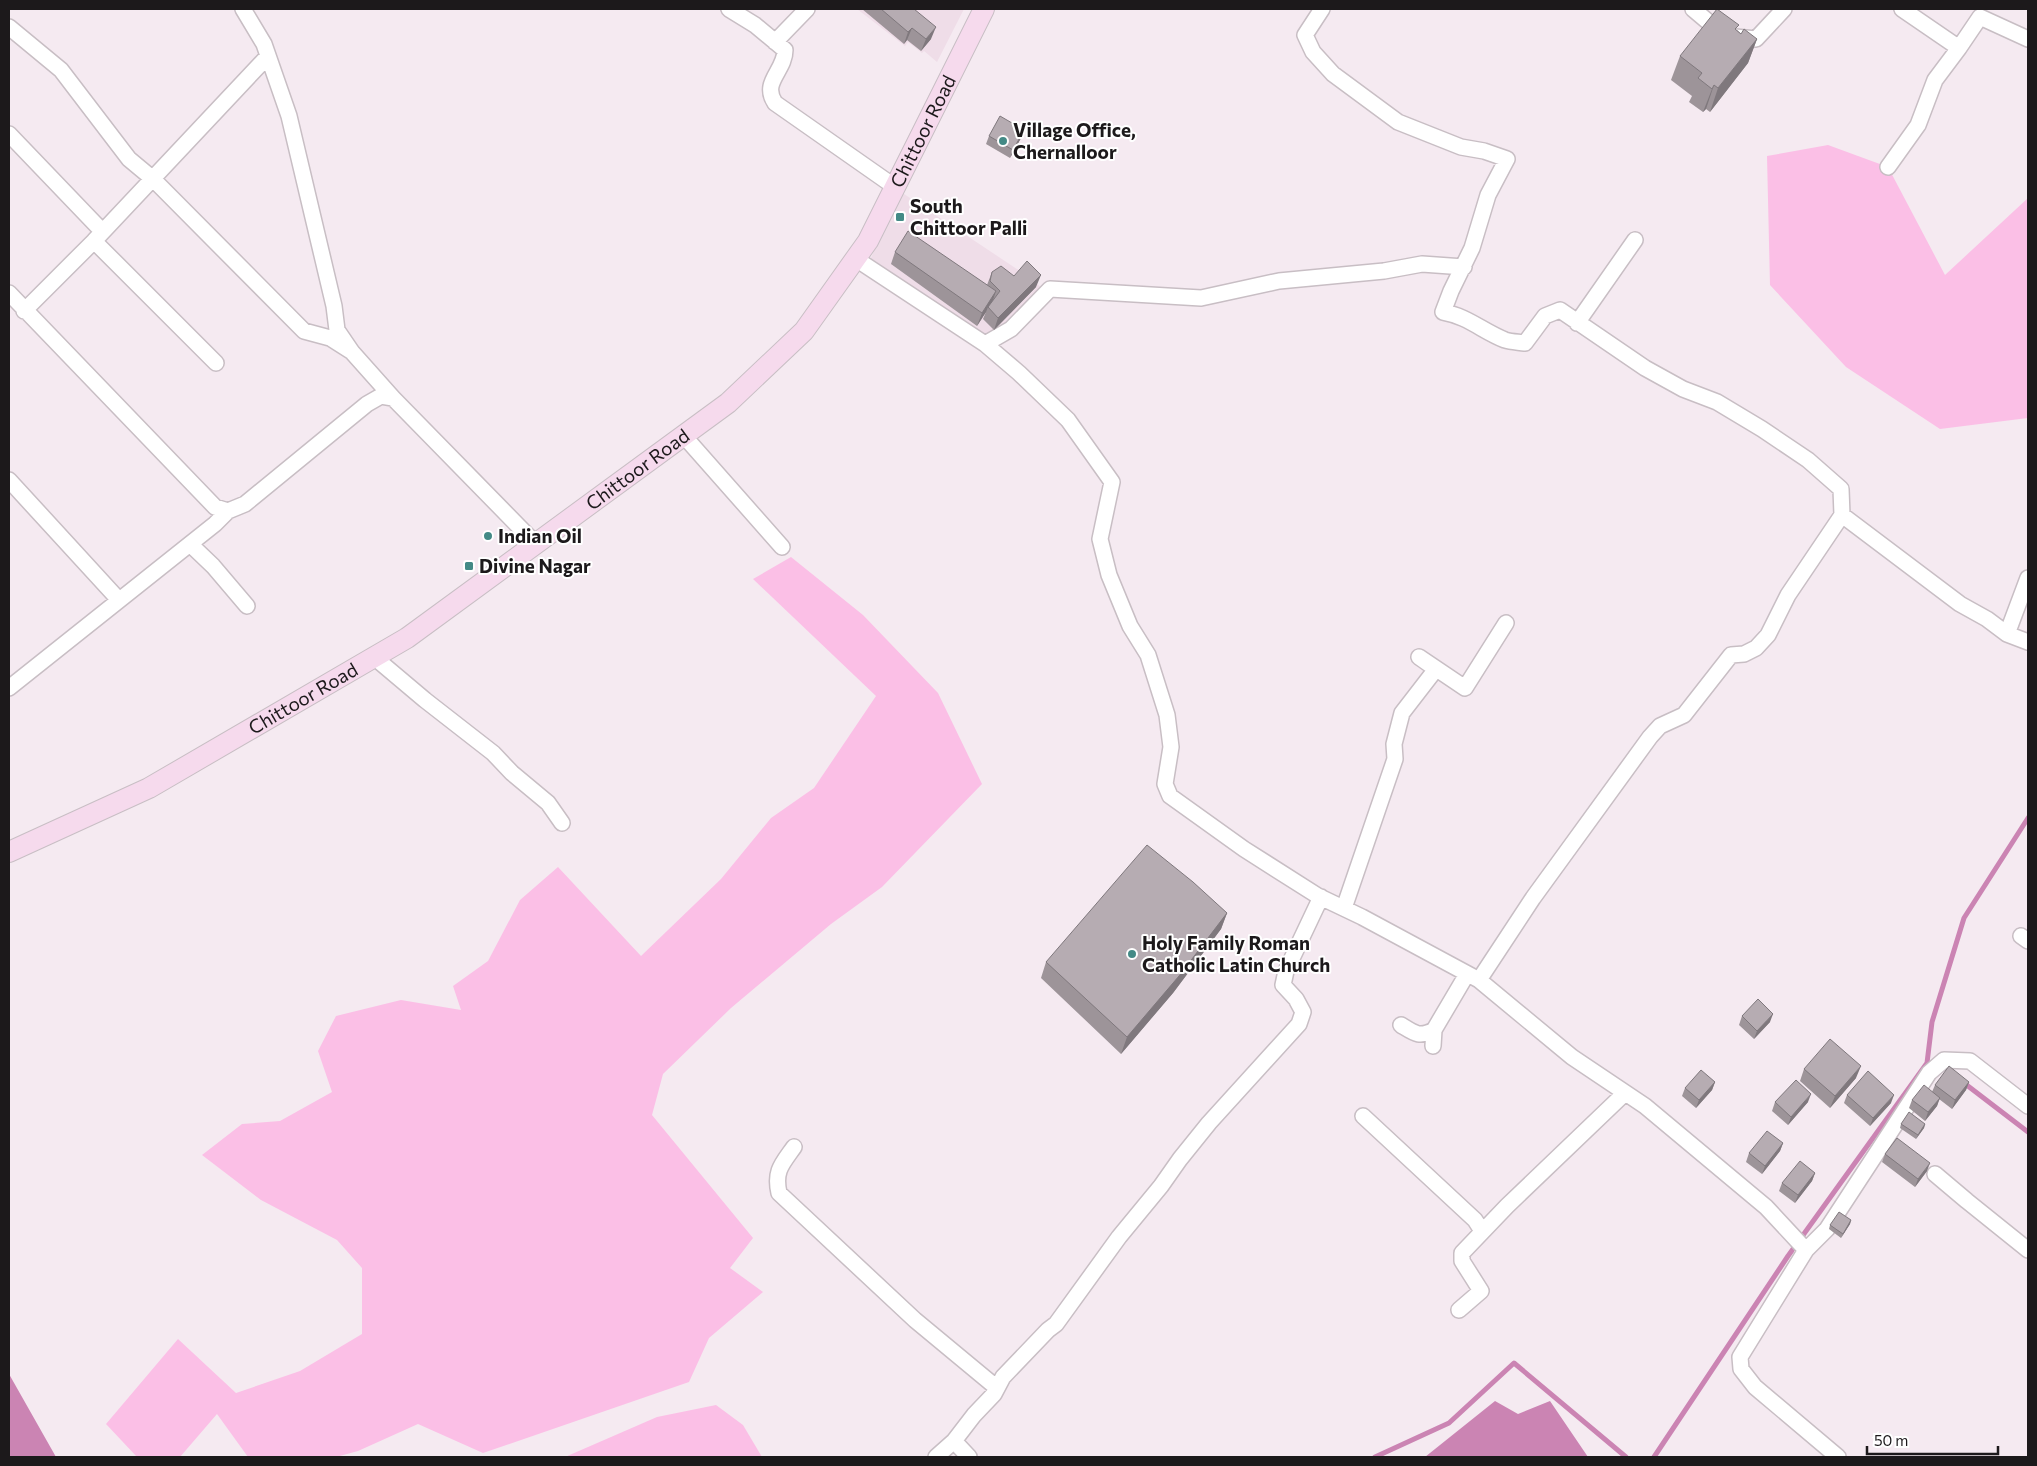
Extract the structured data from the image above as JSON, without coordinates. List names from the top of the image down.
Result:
{
  "streets": {
    "main road": ["Chittoor Road"]
  },
  "places": {
    "other": ["Village Office, Chernalloor", "Indian Oil", "Holy Family Roman Catholic Latin Church"],
    "transit": ["South Chittoor Palli", "Divine Nagar"]
  },
  "scale_bar": "50 m"
}
